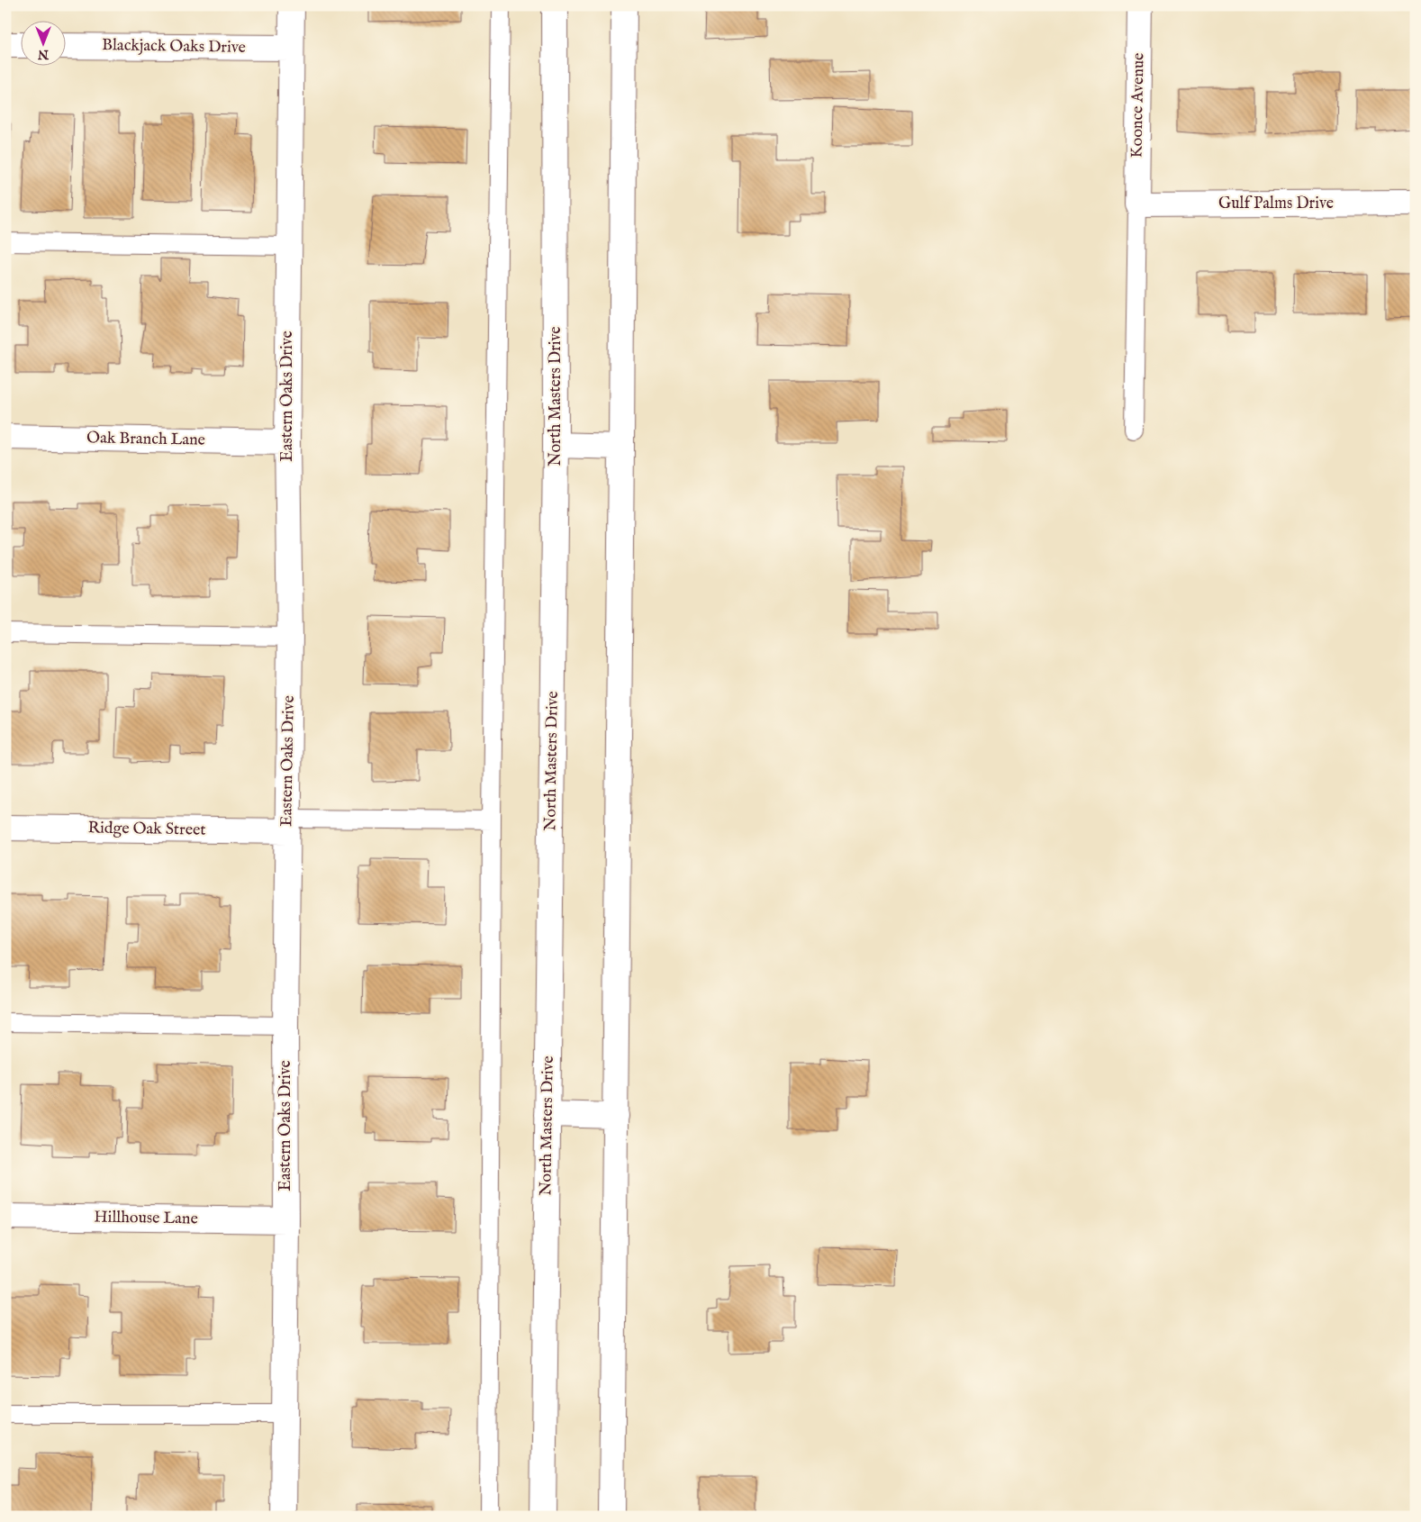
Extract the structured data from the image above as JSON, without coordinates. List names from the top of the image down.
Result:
{
  "streets": {
    "main road": [
      "Blackjack Oaks Drive",
      "Koonce Avenue",
      "Gulf Palms Drive",
      "Eastern Oaks Drive",
      "North Masters Drive",
      "Oak Branch Lane",
      "Ridge Oak Street",
      "Hillhouse Lane"
    ]
  },
  "crossings": [
    ["Blackjack Oaks Drive", "Eastern Oaks Drive"],
    ["Koonce Avenue", "Gulf Palms Drive"],
    ["Eastern Oaks Drive", "Oak Branch Lane"],
    ["Eastern Oaks Drive", "Ridge Oak Street"],
    ["Eastern Oaks Drive", "Hillhouse Lane"]
  ],
  "north": "bottom"
}
